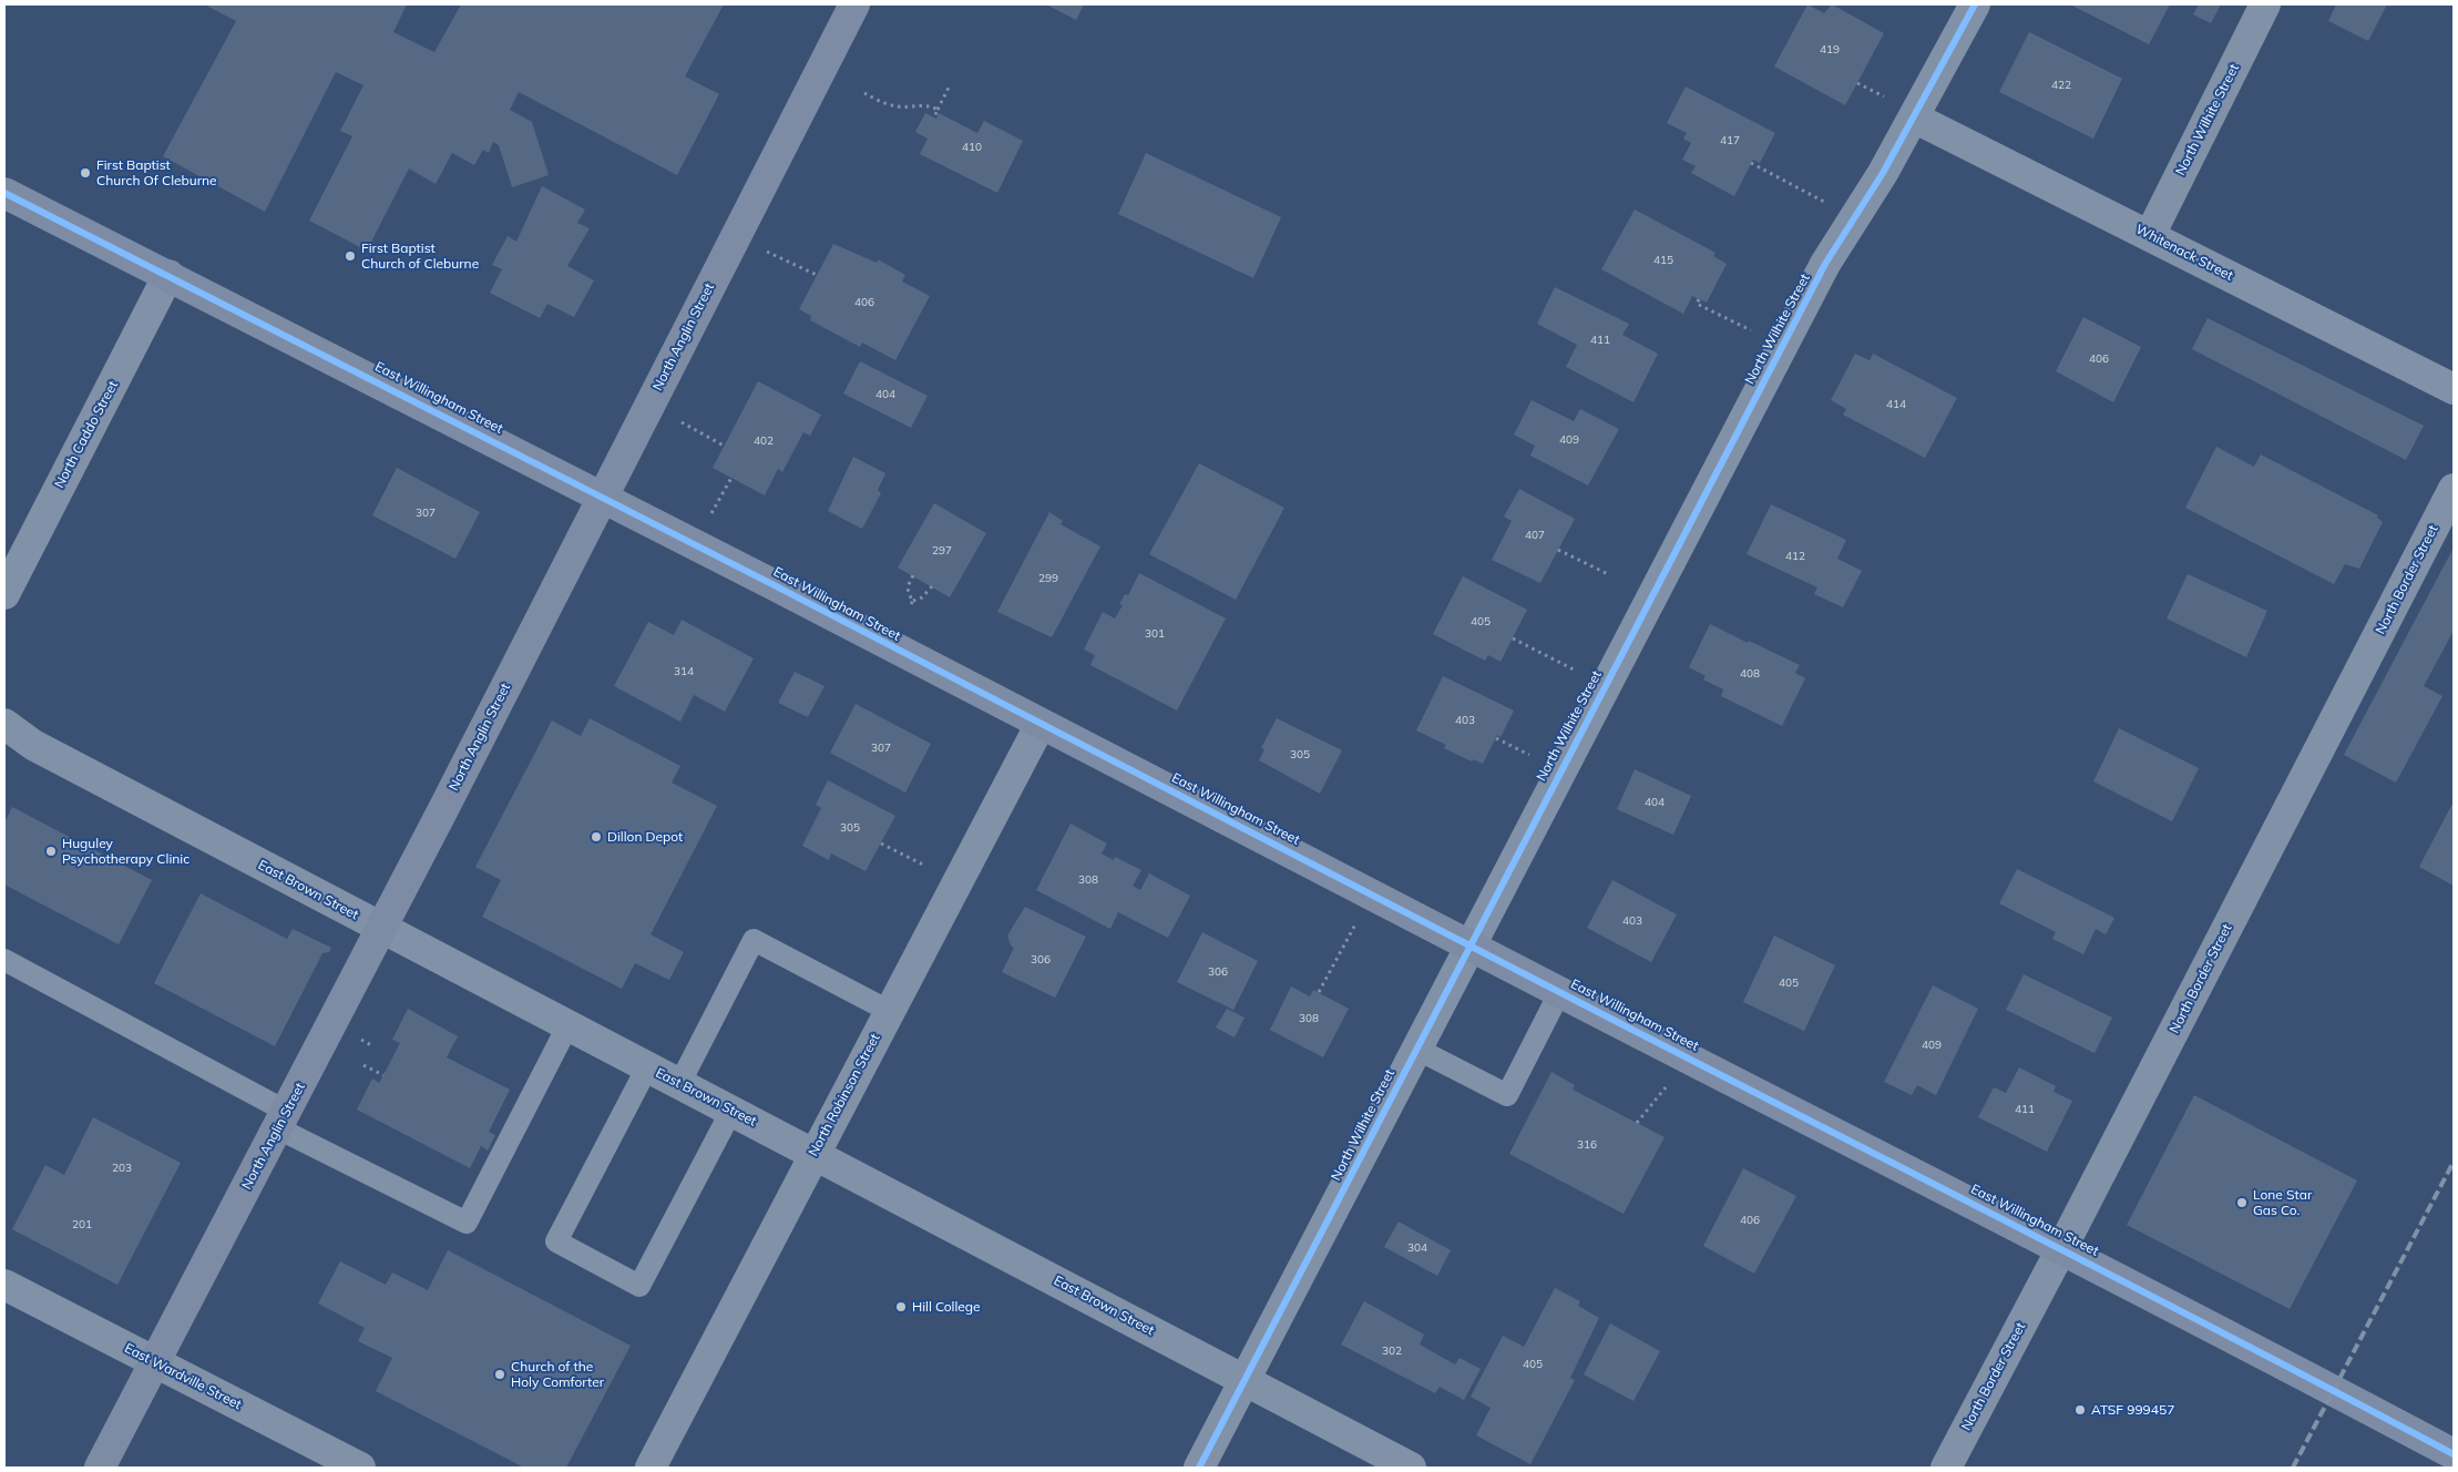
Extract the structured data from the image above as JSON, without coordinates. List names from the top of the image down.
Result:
{
  "streets": {
    "street": [
      "North Wilhite Street",
      "Whitenack Street",
      "North Anglin Street",
      "East Willingham Street",
      "North Caddo Street",
      "North Border Street",
      "East Brown Street",
      "North Robinson Street",
      "East Wardville Street"
    ]
  },
  "crossings": [
    ["North Wilhite Street", "Whitenack Street"],
    ["North Wilhite Street", "East Willingham Street"],
    ["North Wilhite Street", "East Brown Street"],
    ["North Anglin Street", "East Willingham Street"],
    ["North Anglin Street", "East Brown Street"],
    ["North Anglin Street", "East Wardville Street"],
    ["East Willingham Street", "North Caddo Street"],
    ["East Willingham Street", "North Border Street"],
    ["East Willingham Street", "North Robinson Street"],
    ["East Brown Street", "North Robinson Street"]
  ],
  "places": [
    "First Baptist Church Of Cleburne",
    "First Baptist Church of Cleburne",
    "Dillon Depot",
    "Huguley Psychotherapy Clinic",
    "Lone Star Gas Co.",
    "Hill College",
    "Church of the Holy Comforter",
    "ATSF 999457"
  ],
  "house_numbers": [
    "419",
    "422",
    "417",
    "410",
    "415",
    "406",
    "411",
    "406",
    "404",
    "414",
    "409",
    "402",
    "307",
    "407",
    "297",
    "412",
    "299",
    "405",
    "301",
    "314",
    "408",
    "403",
    "307",
    "305",
    "404",
    "305",
    "308",
    "403",
    "306",
    "306",
    "405",
    "308",
    "409",
    "411",
    "316",
    "203",
    "406",
    "201",
    "304",
    "302",
    "405"
  ]
}
